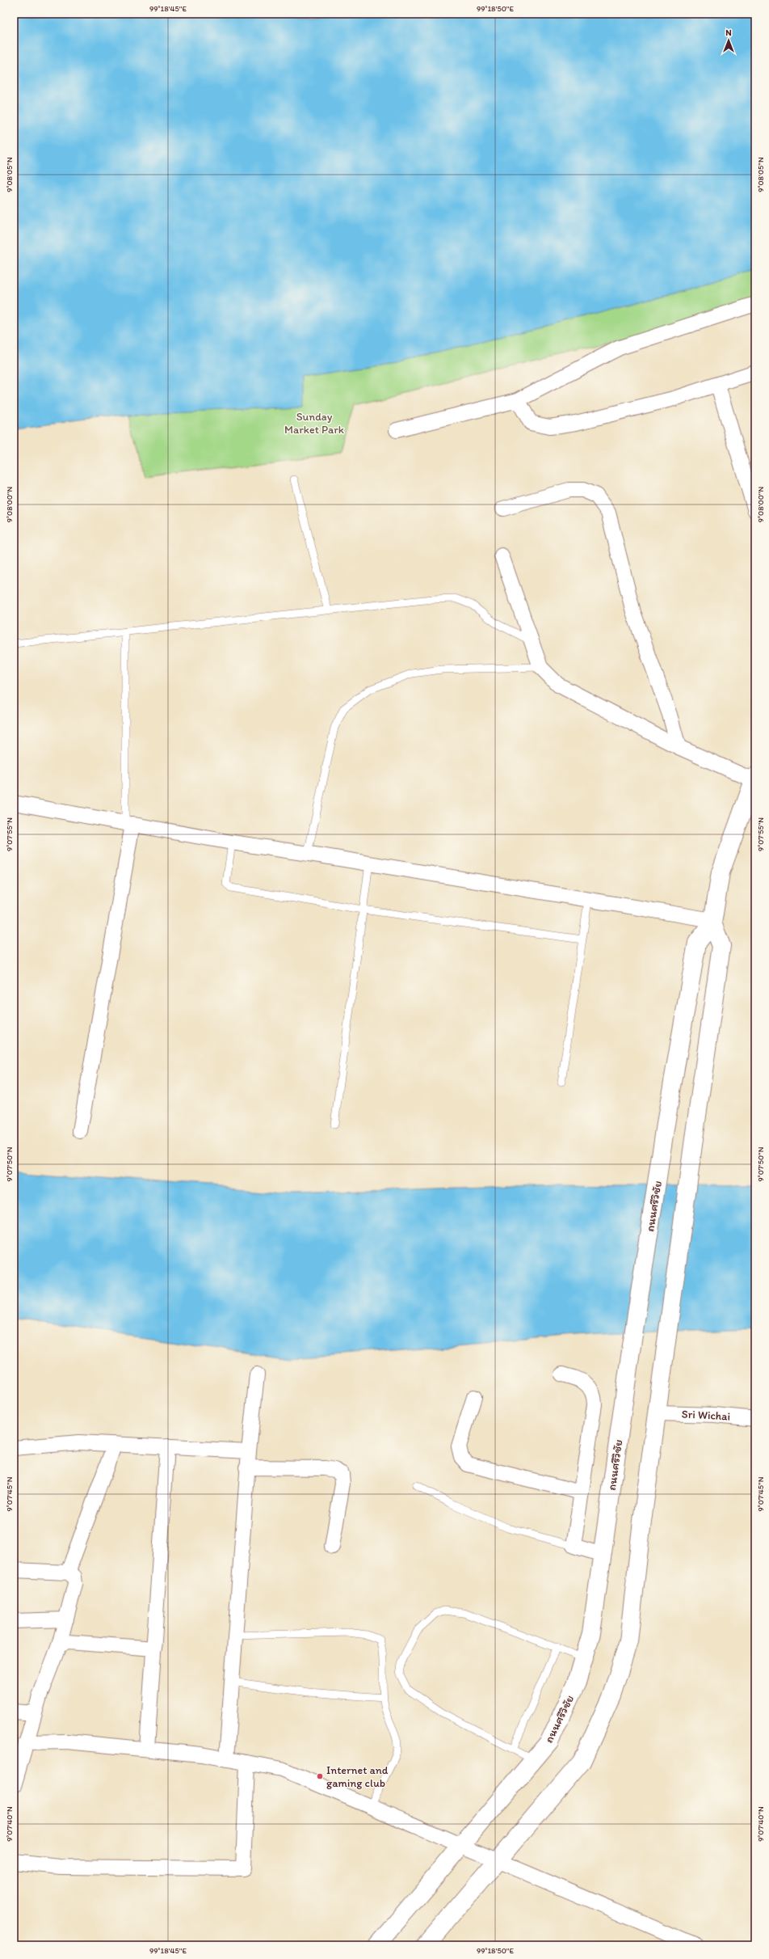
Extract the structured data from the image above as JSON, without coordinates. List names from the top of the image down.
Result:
{
  "streets": {
    "main road": ["ถนนศรีวิชัย"],
    "street": ["Sri Wichai"]
  },
  "parks": ["Sunday Market Park"],
  "places": ["Internet and gaming club"],
  "north": "top",
  "coordinates": [
    "99°18'45\"E",
    "99°18'50\"E",
    "9°08'05\"N",
    "9°08'00\"N",
    "9°07'55\"N",
    "9°07'50\"N",
    "9°07'45\"N",
    "9°07'40\"N"
  ]
}
